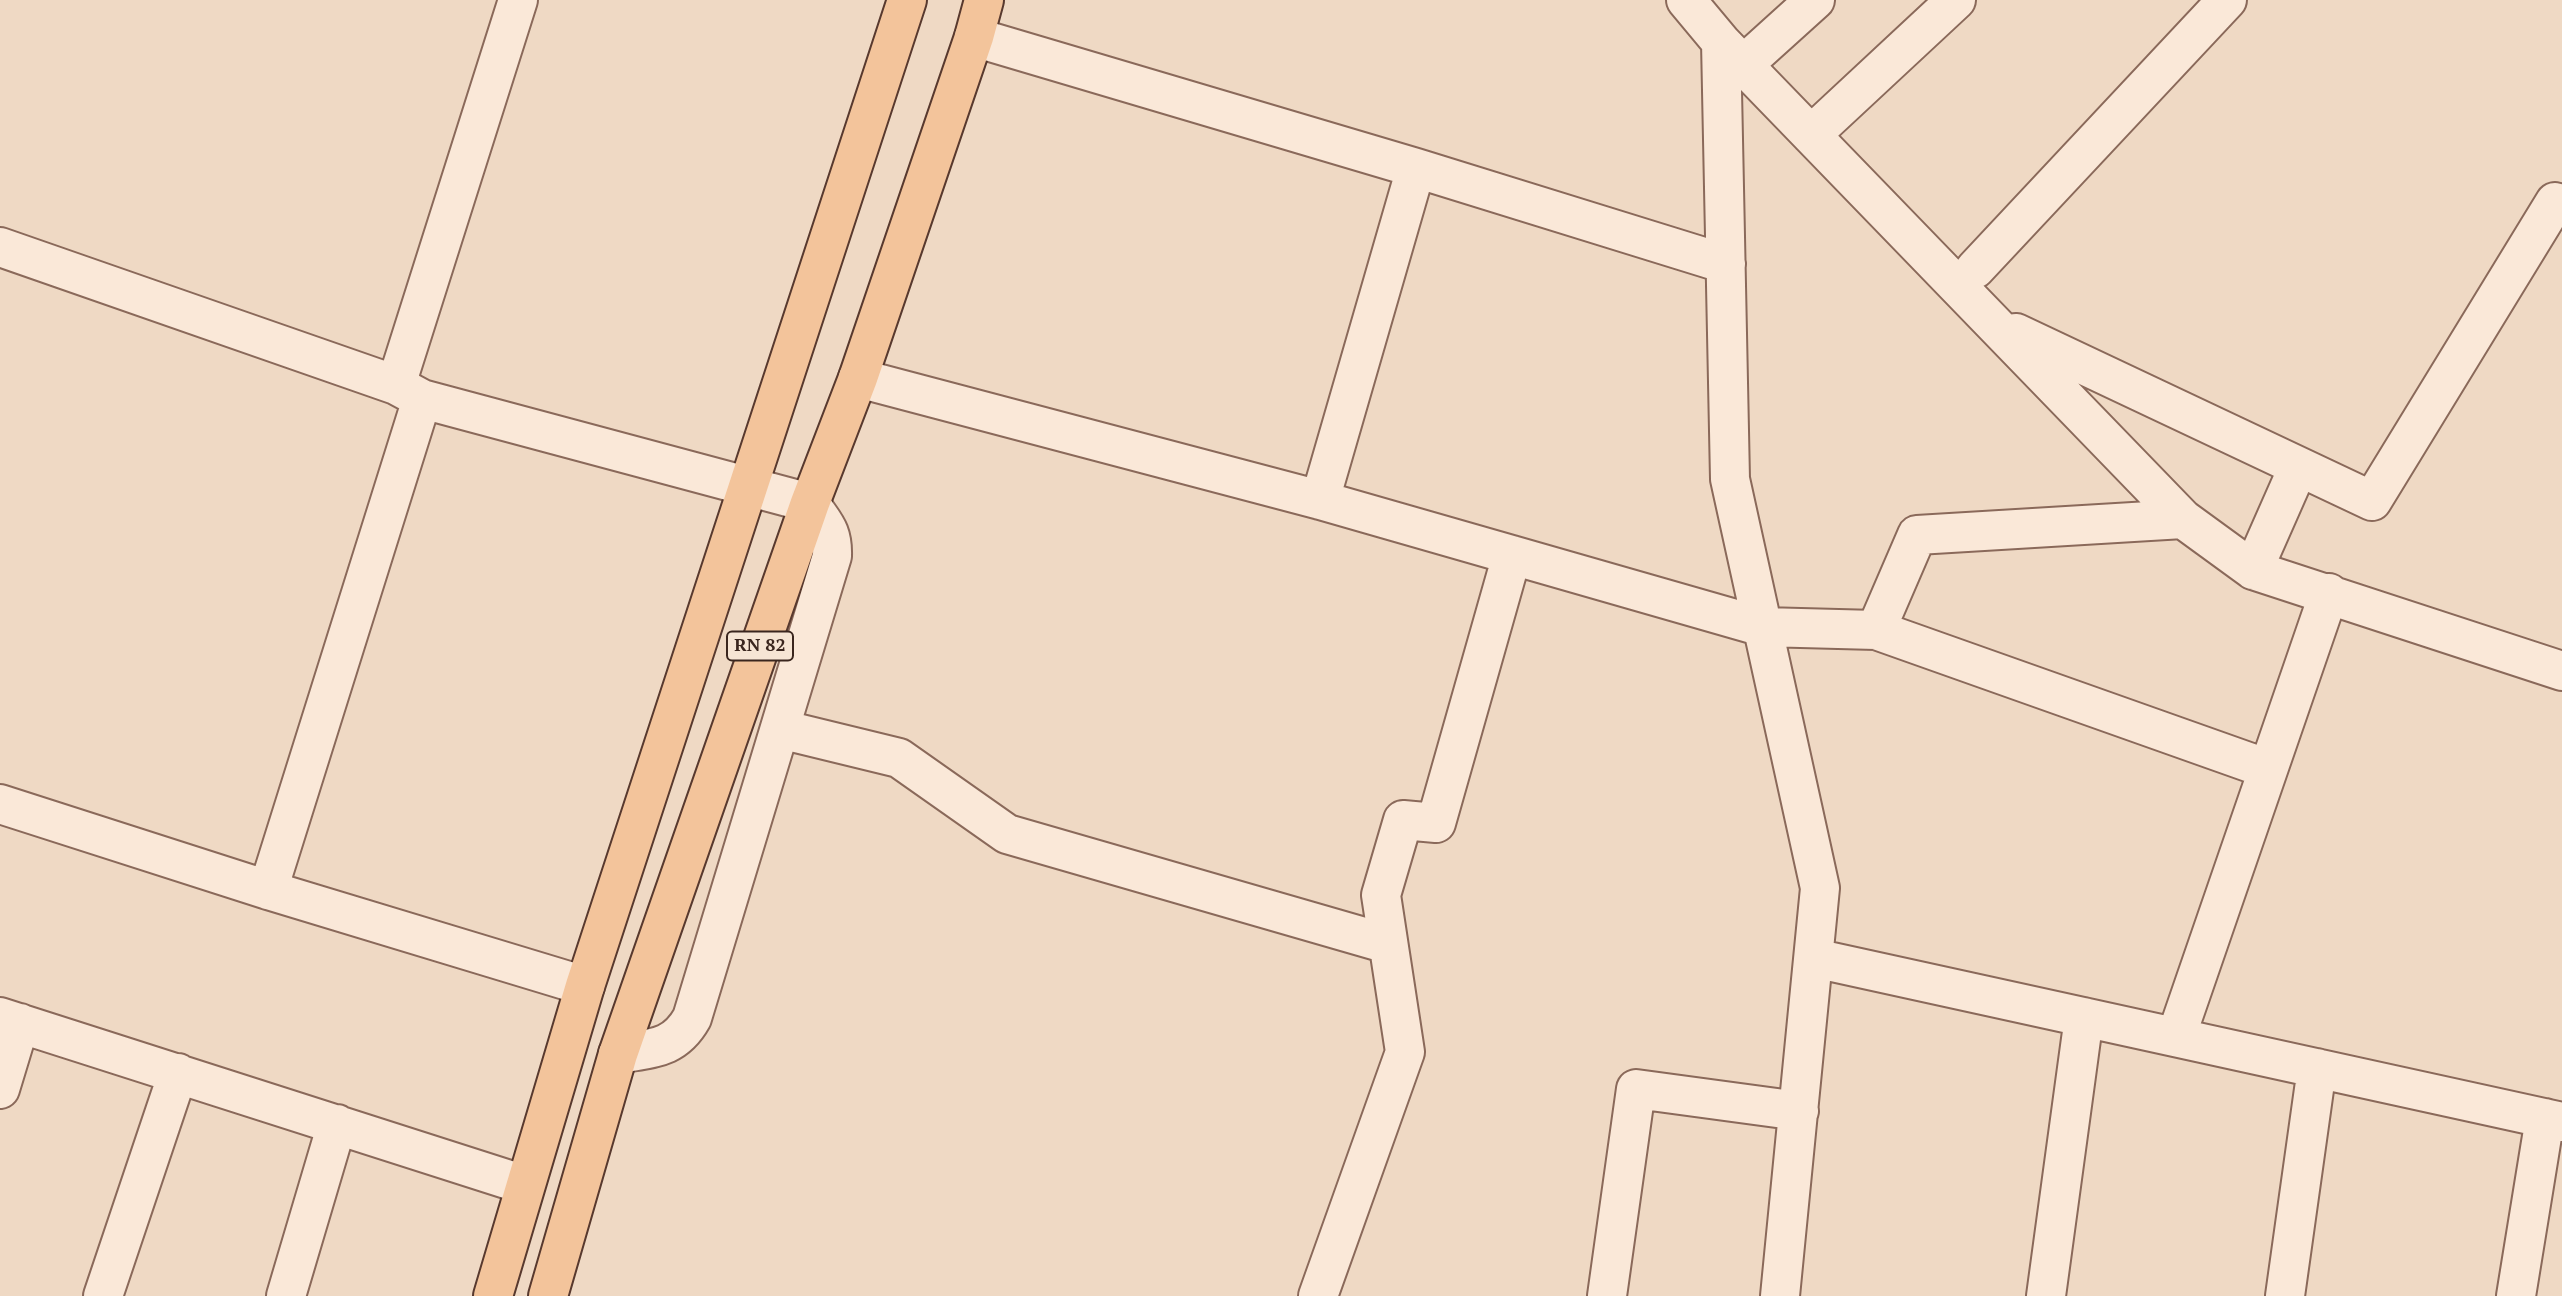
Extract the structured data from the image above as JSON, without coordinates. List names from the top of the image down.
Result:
{
  "streets": {
    "main road": ["RN 82"]
  }
}
